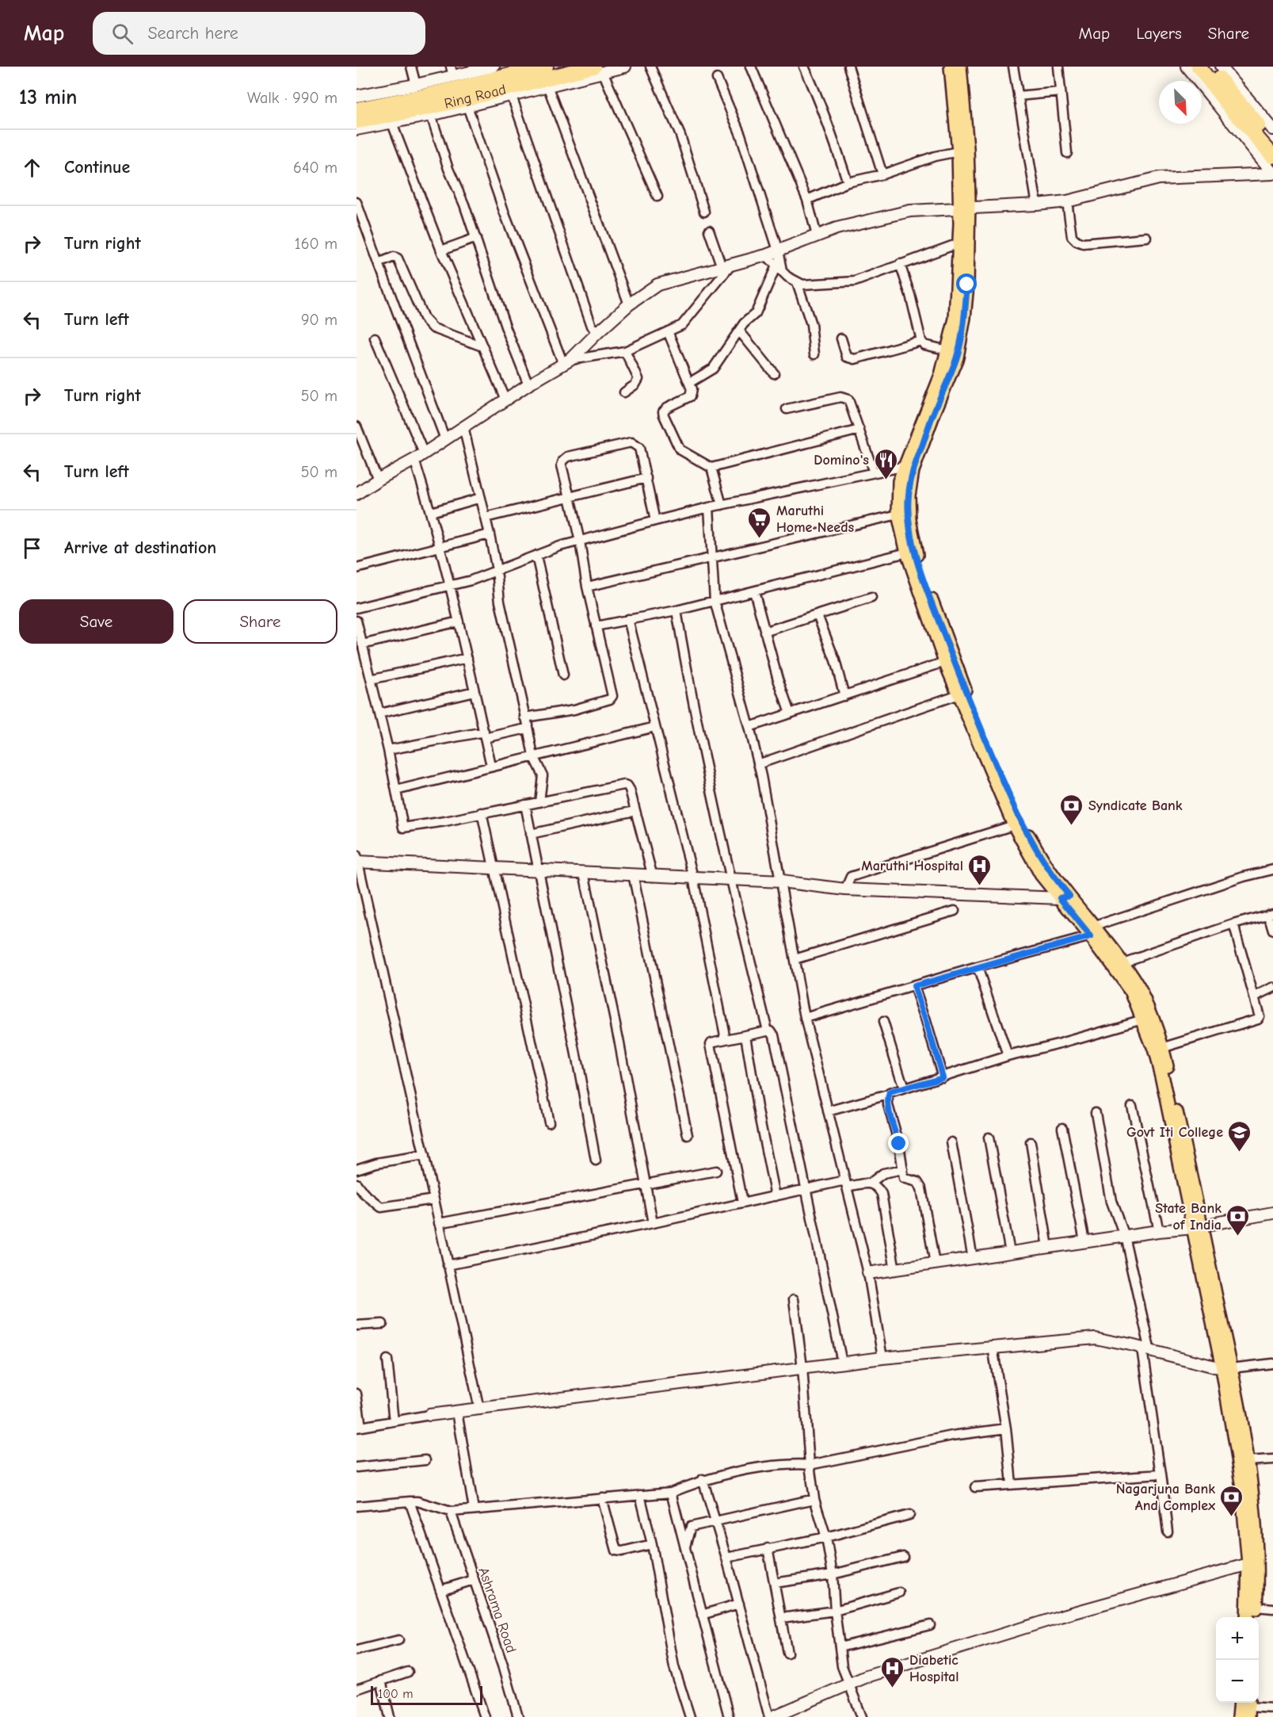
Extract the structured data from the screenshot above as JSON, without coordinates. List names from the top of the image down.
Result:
{
  "streets": {
    "highway": ["Ring Road"],
    "street": ["Ashrama Road"]
  },
  "places": {
    "restaurant": ["Domino's"],
    "supermarket": ["Maruthi Home Needs"],
    "bank": ["Syndicate Bank", "State Bank of India", "Nagarjuna Bank And Complex"],
    "hospital": ["Maruthi Hospital", "Diabetic Hospital"],
    "school or university": ["Govt Iti College"]
  },
  "scale_bar": "100 m",
  "north": "bottom right",
  "page": {
    "header": "Map",
    "search": "Search here",
    "nav": ["Map", "Layers", "Share"],
    "heading": ["13 min", "Walk · 990 m"],
    "list": [
      ["Continue", "640 m"],
      ["Turn right", "160 m"],
      ["Turn left", "90 m"],
      ["Turn right", "50 m"],
      ["Turn left", "50 m"],
      "Arrive at destination"
    ],
    "buttons": ["Save", "Share"],
    "map_buttons": ["+", "−"],
    "scale": "100 m"
  }
}
